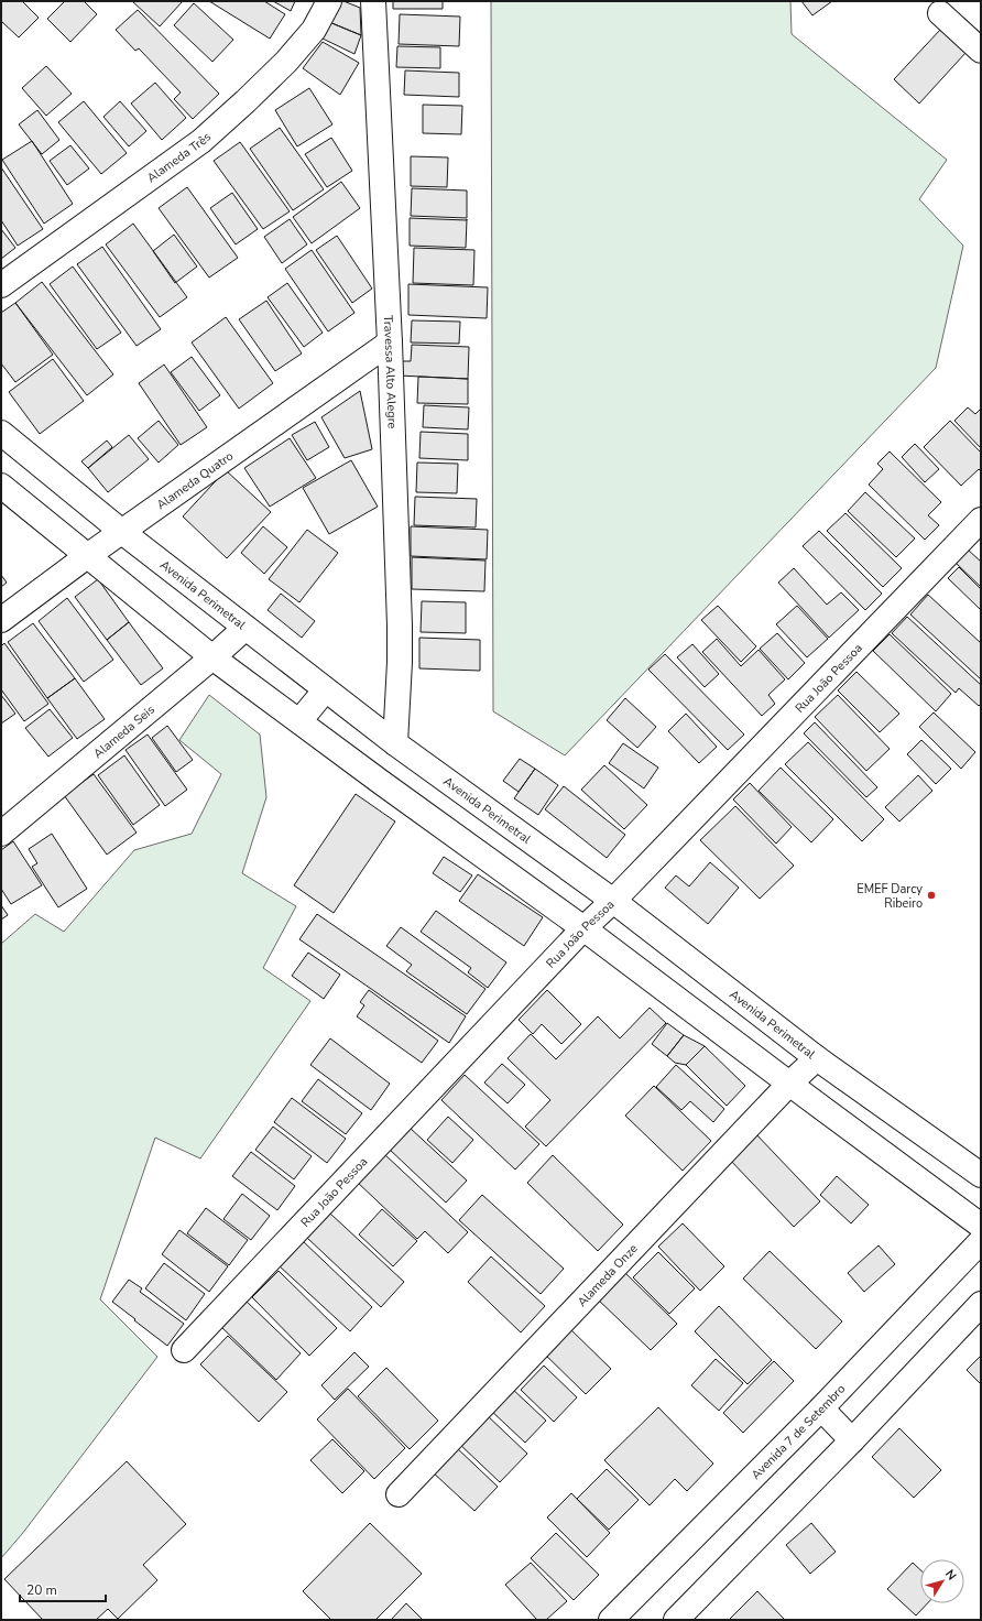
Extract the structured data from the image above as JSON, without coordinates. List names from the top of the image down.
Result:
{
  "streets": {
    "street": [
      "Alameda Três",
      "Travessa Alto Alegre",
      "Alameda Quatro",
      "Avenida Perimetral",
      "Rua João Pessoa",
      "Alameda Seis",
      "Alameda Onze",
      "Avenida 7 de Setembro"
    ]
  },
  "crossings": [
    ["Travessa Alto Alegre", "Alameda Quatro"],
    ["Travessa Alto Alegre", "Avenida Perimetral"],
    ["Alameda Quatro", "Avenida Perimetral"],
    ["Avenida Perimetral", "Rua João Pessoa"],
    ["Avenida Perimetral", "Alameda Seis"],
    ["Avenida Perimetral", "Alameda Onze"]
  ],
  "places": ["EMEF Darcy Ribeiro"],
  "scale_bar": "20 m",
  "north": "top right"
}
